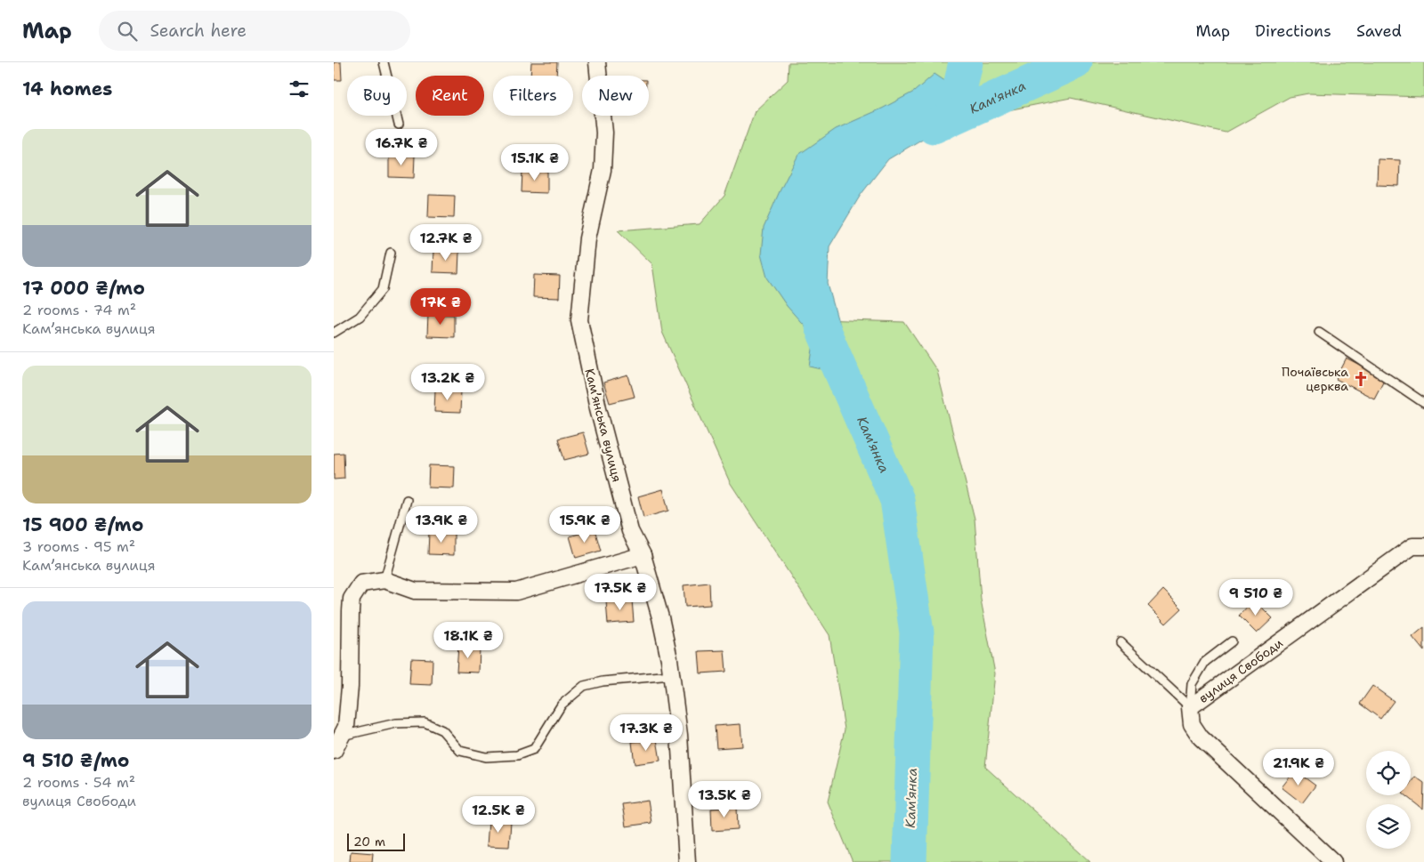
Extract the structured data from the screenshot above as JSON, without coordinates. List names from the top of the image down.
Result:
{
  "streets": {
    "street": ["Камʼянська вулиця", "вулиця Свободи"]
  },
  "water": ["Кам'янка"],
  "places": {
    "church": ["Почаївська церква"]
  },
  "scale_bar": "20 m",
  "page": {
    "header": "Map",
    "search": "Search here",
    "nav": ["Map", "Directions", "Saved"],
    "heading": "14 homes",
    "chip": [
      "Buy",
      "Rent",
      "Filters",
      "New"
    ],
    "list": [
      {
        "name": "17 000 ₴/mo",
        "note": "2 rooms · 74 m² · Камʼянська вулиця"
      },
      {
        "name": "15 900 ₴/mo",
        "note": "3 rooms · 95 m² · Камʼянська вулиця"
      },
      {
        "name": "9 510 ₴/mo",
        "note": "2 rooms · 54 m² · вулиця Свободи"
      }
    ],
    "price": [
      "16.7K ₴",
      "15.1K ₴",
      "12.7K ₴",
      "17K ₴",
      "13.2K ₴",
      "13.9K ₴",
      "15.9K ₴",
      "17.5K ₴",
      "9 510 ₴",
      "18.1K ₴",
      "17.3K ₴",
      "21.9K ₴",
      "13.5K ₴",
      "12.5K ₴"
    ],
    "scale": "20 m"
  }
}
